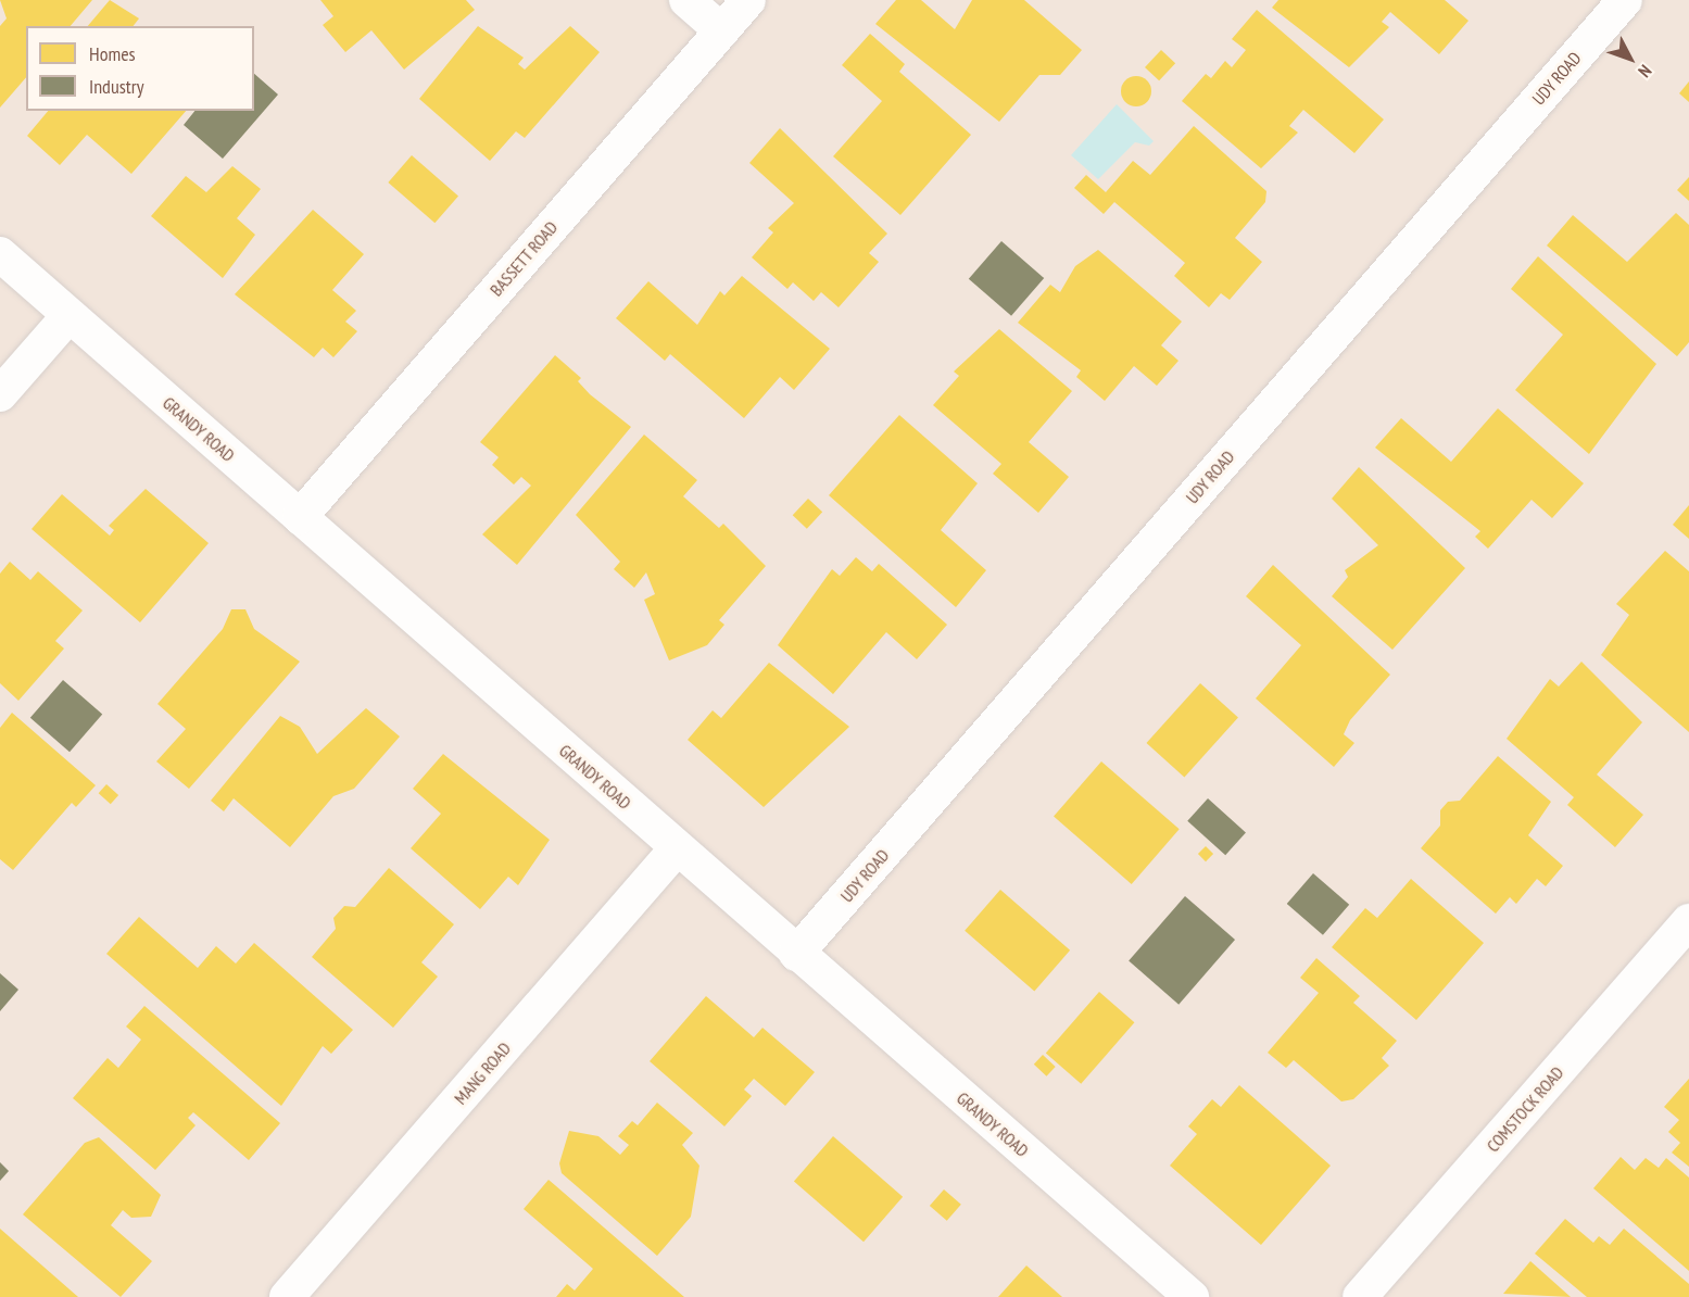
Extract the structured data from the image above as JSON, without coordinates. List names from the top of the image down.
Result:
{
  "streets": {
    "street": [
      "UDY ROAD",
      "BASSETT ROAD",
      "GRANDY ROAD",
      "MANG ROAD",
      "COMSTOCK ROAD"
    ]
  },
  "crossings": [
    ["UDY ROAD", "GRANDY ROAD"],
    ["BASSETT ROAD", "GRANDY ROAD"],
    ["GRANDY ROAD", "MANG ROAD"]
  ],
  "legend": ["Homes", "Industry"],
  "north": "bottom right"
}
